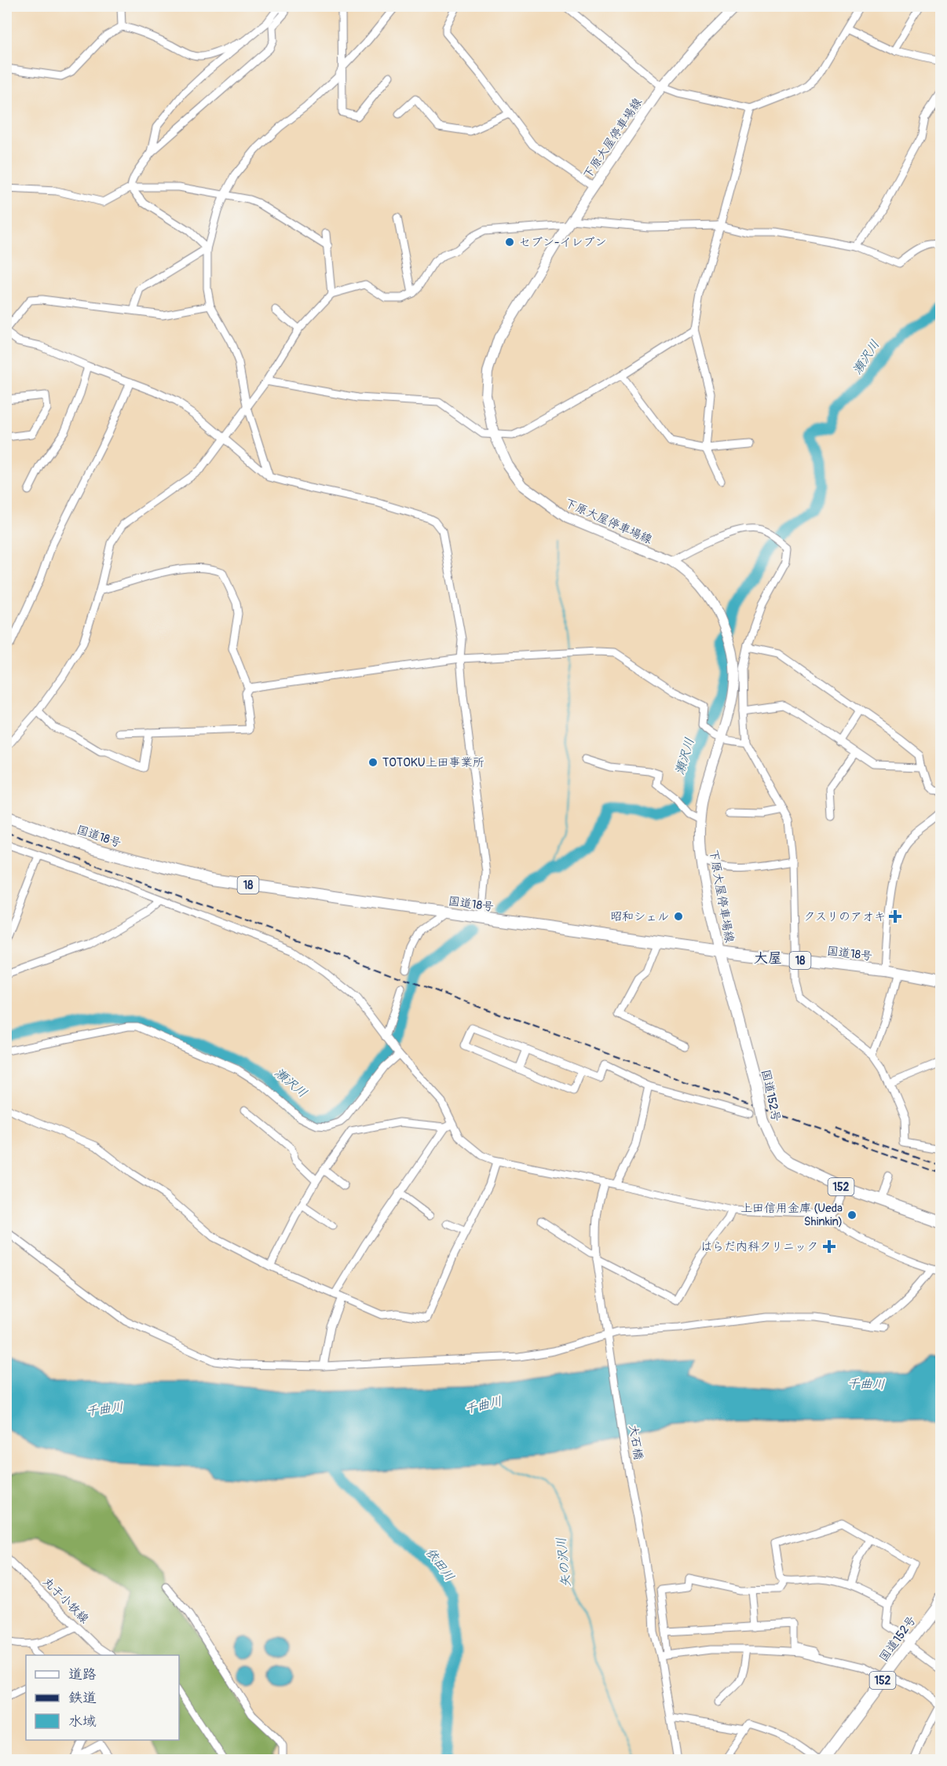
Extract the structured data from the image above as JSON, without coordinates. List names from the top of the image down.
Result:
{
  "streets": {
    "highway": [
      "国道18号",
      "18",
      "国道152号",
      "152"
    ],
    "main road": ["下原大屋停車場線"],
    "street": ["大石橋", "丸子小牧線"]
  },
  "crossings": [
    ["下原大屋停車場線", "国道18号"],
    ["下原大屋停車場線", "国道152号"],
    ["国道18号", "国道152号"]
  ],
  "districts": ["大屋"],
  "water": [
    "瀬沢川",
    "千曲川",
    "矢の沢川",
    "依田川"
  ],
  "places": {
    "other": [
      "セブン-イレブン",
      "TOTOKU上田事業所",
      "昭和シェル",
      "上田信用金庫 (Ueda Shinkin)"
    ],
    "health": ["クスリのアオキ", "はらだ内科クリニック"]
  },
  "legend": ["道路", "鉄道", "水域"]
}
